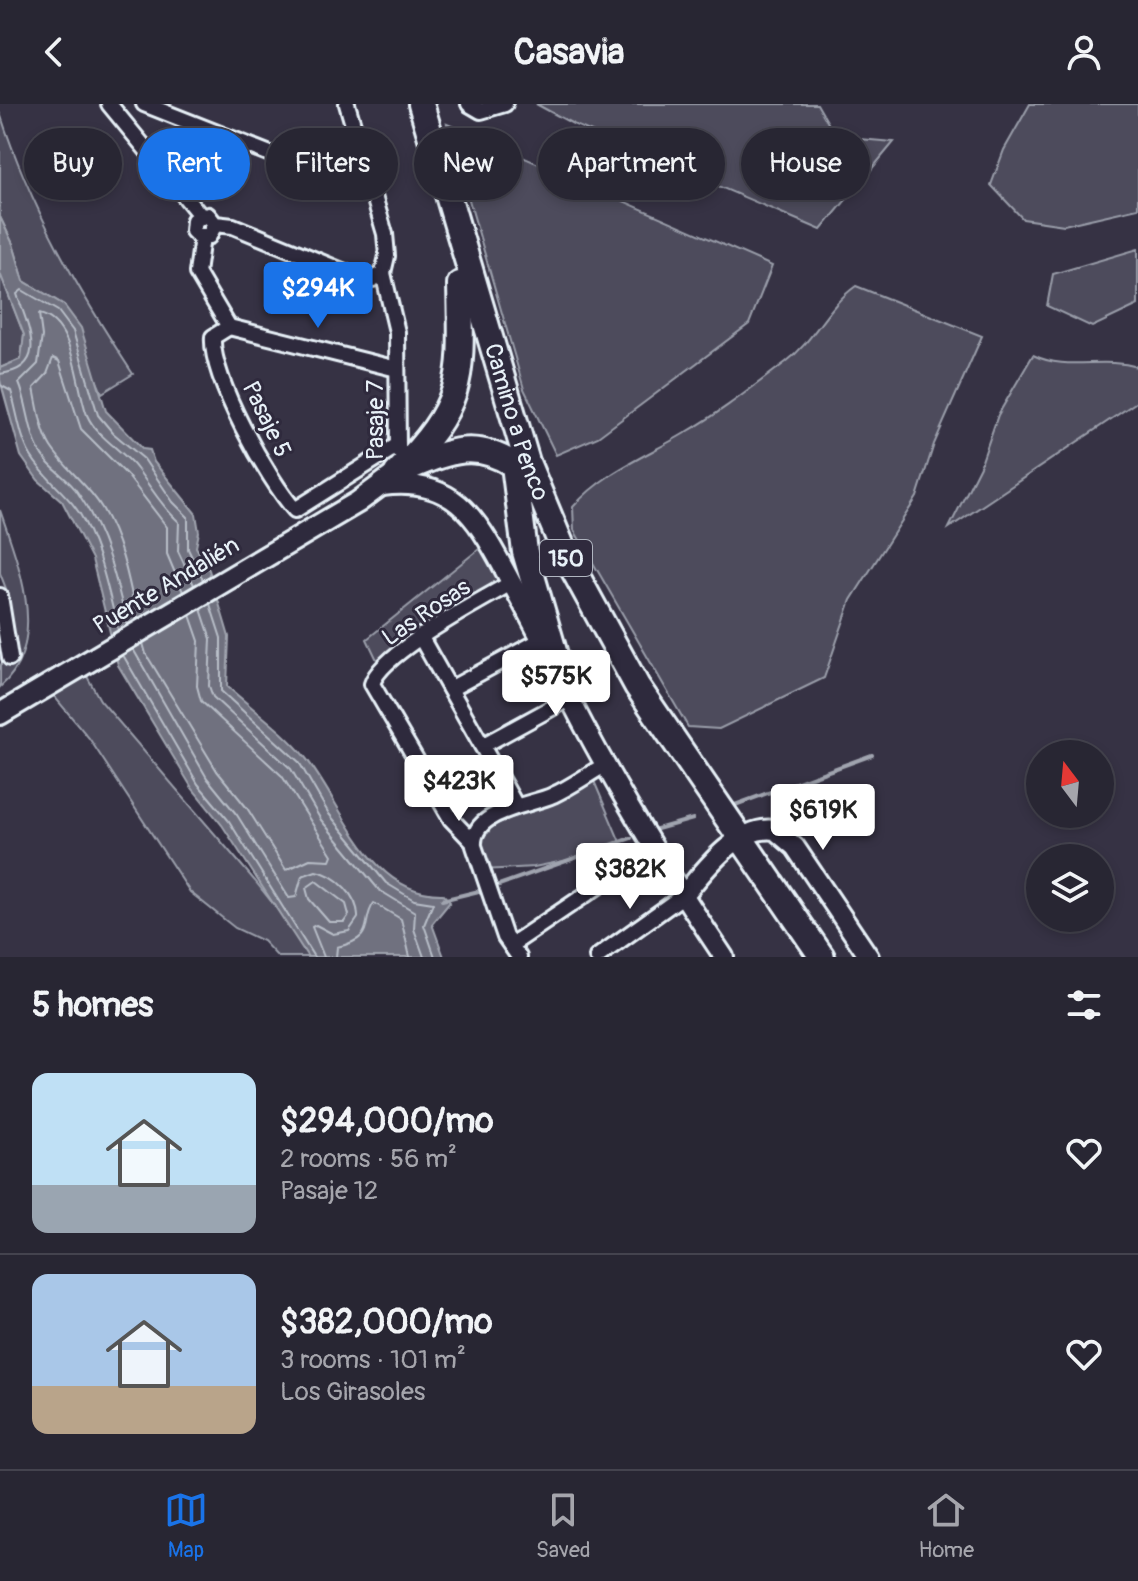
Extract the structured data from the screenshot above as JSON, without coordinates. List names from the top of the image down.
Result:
{
  "streets": {
    "highway": ["Camino a Penco", "150"],
    "main road": ["Puente Andalién"],
    "street": ["Pasaje 5", "Pasaje 7", "Las Rosas"]
  },
  "crossings": [
    ["Pasaje 5", "Pasaje 7"],
    ["Pasaje 7", "Puente Andalién"]
  ],
  "north": "top",
  "page": {
    "header": "Casavia",
    "chip": [
      "Buy",
      "Rent",
      "Filters",
      "New",
      "Apartment",
      "House"
    ],
    "price": [
      "$294K",
      "$575K",
      "$423K",
      "$619K",
      "$382K"
    ],
    "heading": "5 homes",
    "list": [
      {
        "name": "$294,000/mo",
        "note": "2 rooms · 56 m² · Pasaje 12"
      },
      {
        "name": "$382,000/mo",
        "note": "3 rooms · 101 m² · Los Girasoles"
      }
    ],
    "tabs": ["Map", "Saved", "Home"]
  }
}
